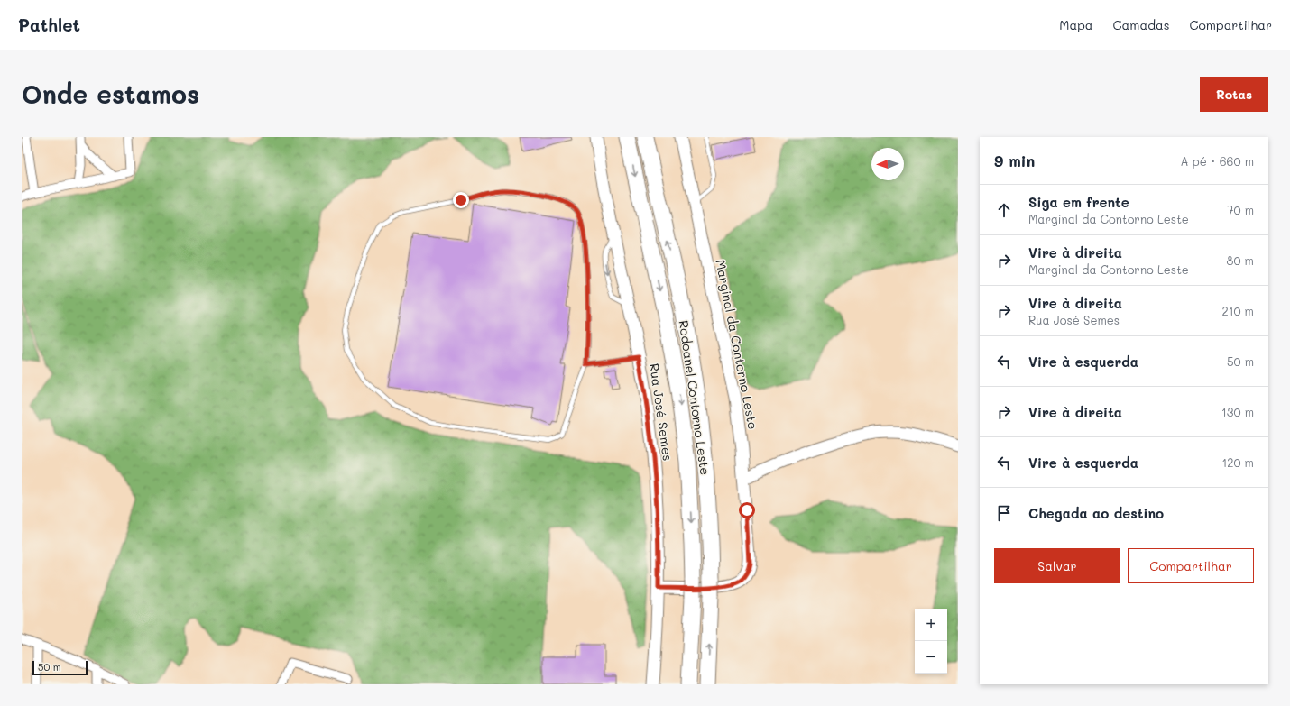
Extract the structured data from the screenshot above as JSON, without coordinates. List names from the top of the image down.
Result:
{
  "streets": {
    "highway": ["Rodoanel Contorno Leste"],
    "main road": ["Marginal da Contorno Leste", "Rua José Semes"]
  },
  "crossings": [
    ["Marginal da Contorno Leste", "Rua José Semes"]
  ],
  "scale_bar": "50 m",
  "north": "left",
  "page": {
    "header": "Pathlet",
    "nav": ["Mapa", "Camadas", "Compartilhar"],
    "buttons": [
      "Rotas",
      ["Salvar", "Compartilhar"]
    ],
    "title": "Onde estamos",
    "heading": ["9 min", "A pé · 660 m"],
    "list": [
      ["Siga em frente", "Marginal da Contorno Leste", "70 m"],
      ["Vire à direita", "Marginal da Contorno Leste", "80 m"],
      ["Vire à direita", "Rua José Semes", "210 m"],
      ["Vire à esquerda", "50 m"],
      ["Vire à direita", "130 m"],
      ["Vire à esquerda", "120 m"],
      "Chegada ao destino"
    ],
    "map_buttons": ["+", "−"],
    "scale": "50 m"
  }
}
